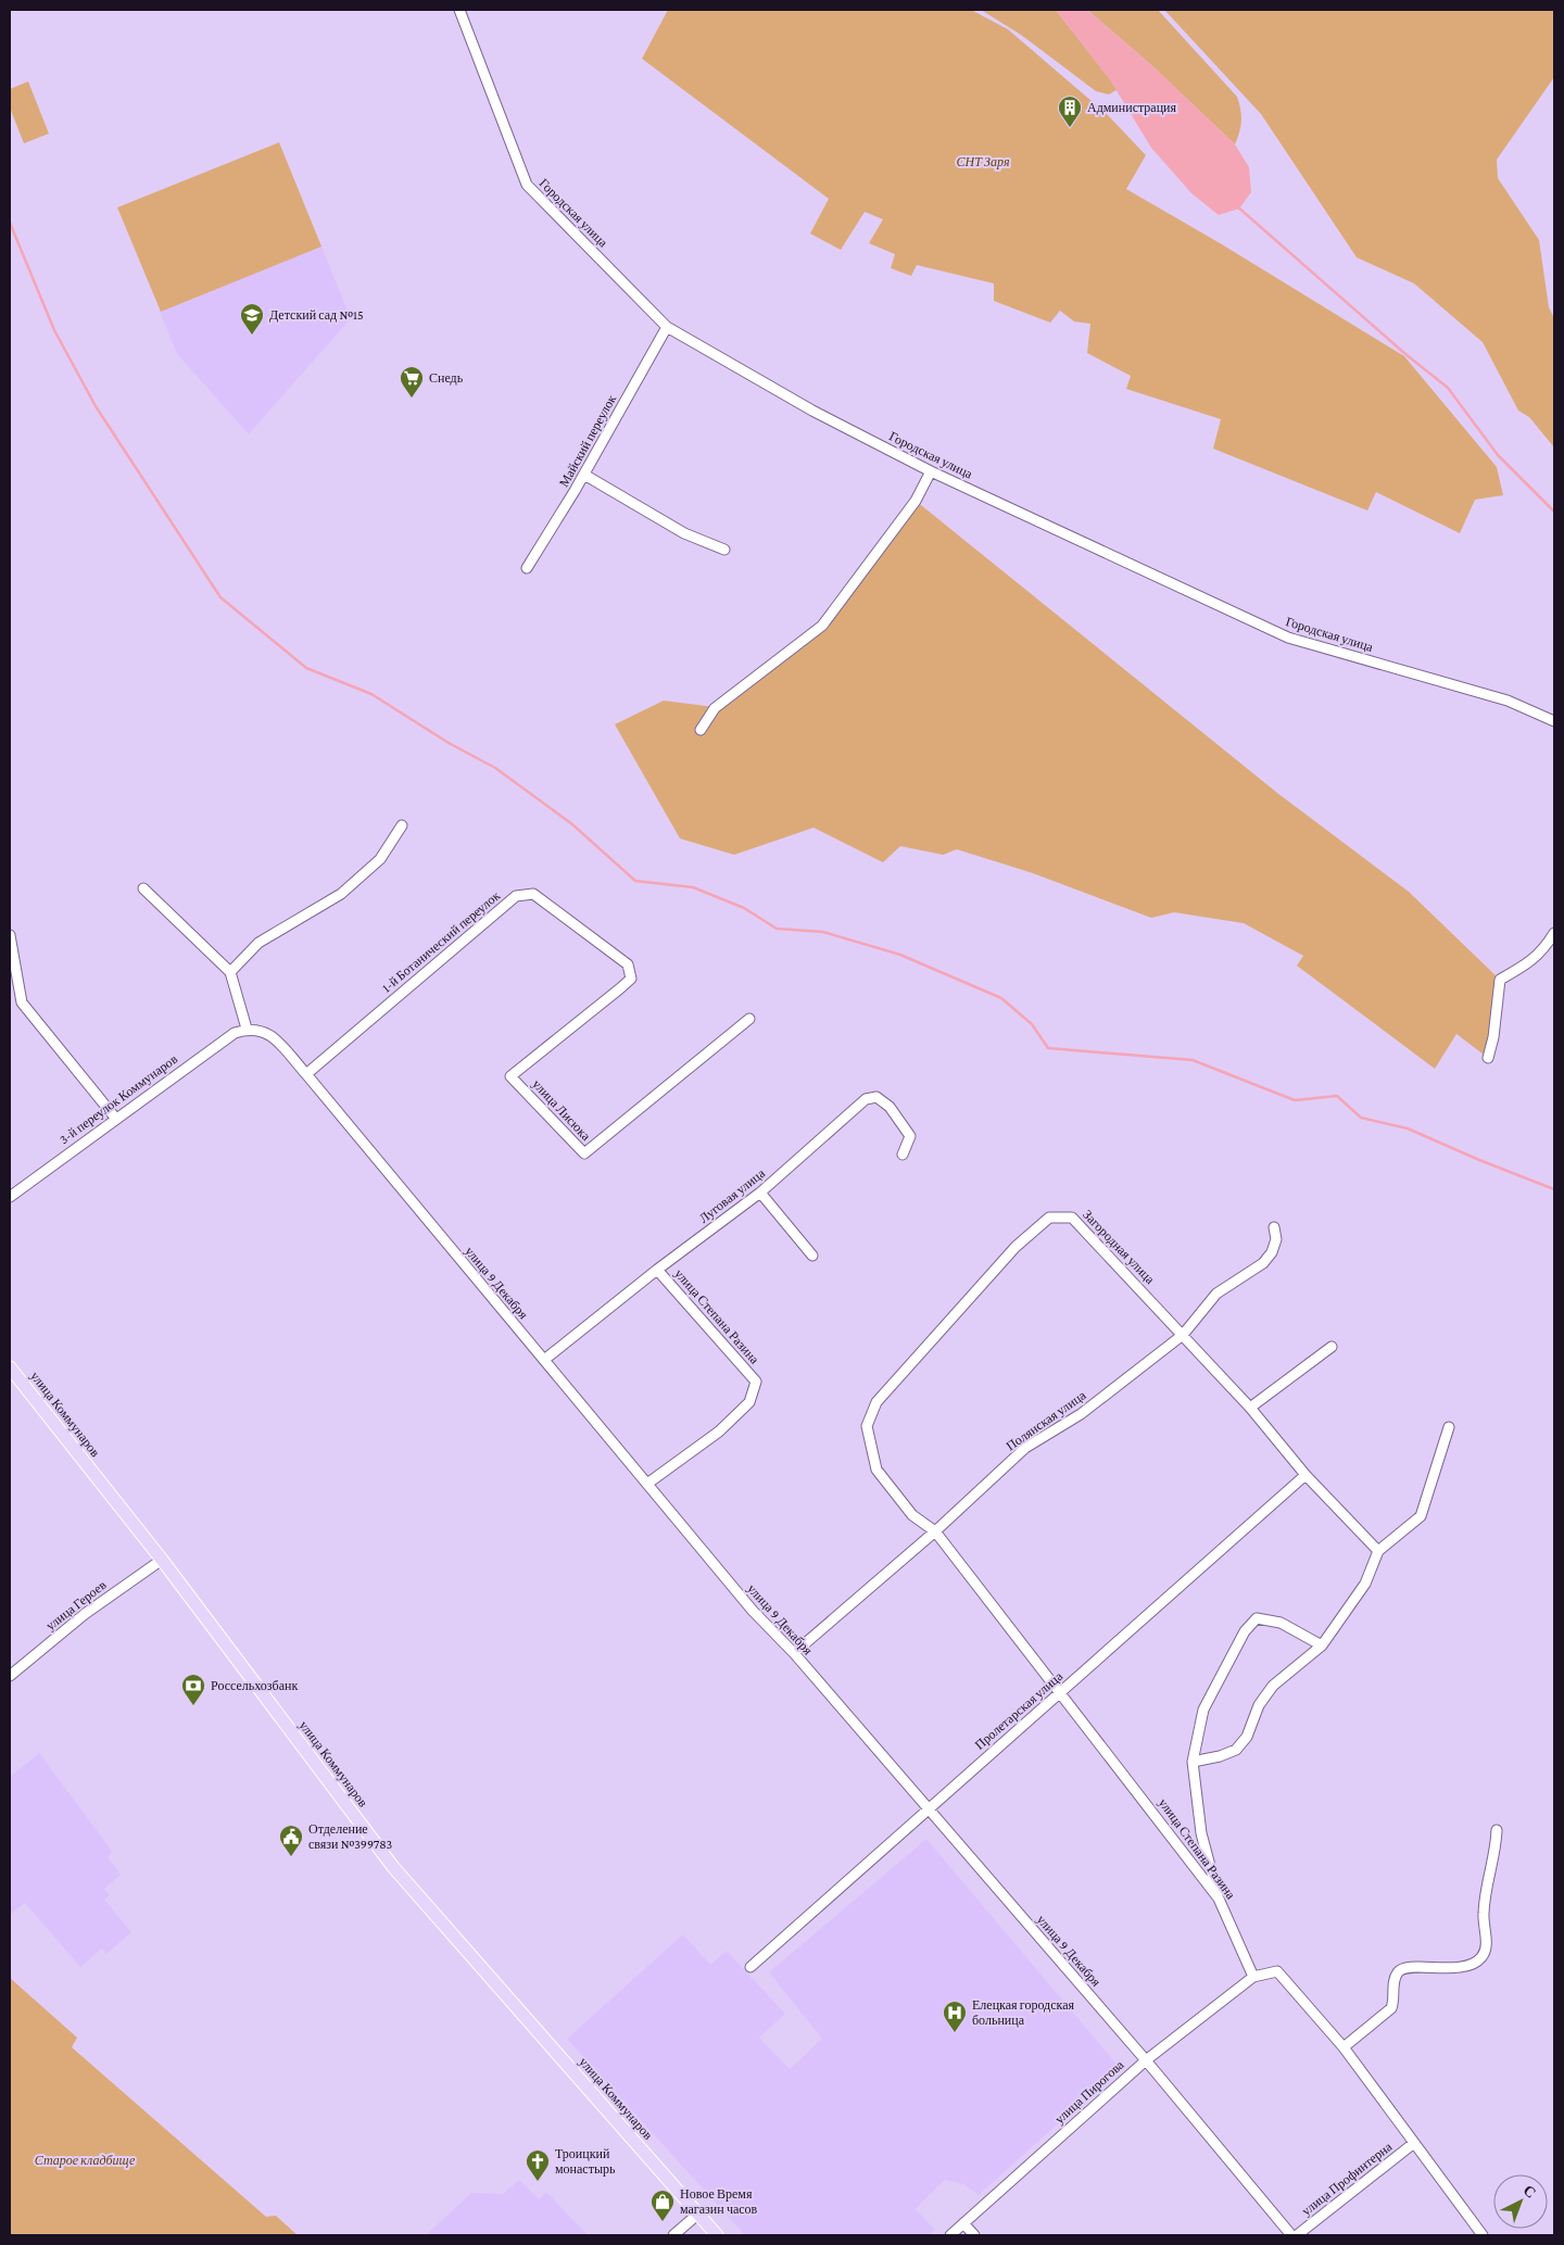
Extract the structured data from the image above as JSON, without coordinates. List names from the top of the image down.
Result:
{
  "streets": {
    "main road": ["улица Коммунаров"],
    "street": [
      "Городская улица",
      "Майский переулок",
      "1-й Ботанический переулок",
      "3-й переулок Коммунаров",
      "улица Лисюка",
      "Луговая улица",
      "Загородная улица",
      "улица 9 Декабря",
      "улица Степана Разина",
      "Полянская улица",
      "улица Героев",
      "Пролетарская улица",
      "улица Пирогова",
      "улица Профинтерна"
    ]
  },
  "crossings": [
    ["Городская улица", "Майский переулок"],
    ["1-й Ботанический переулок", "улица Лисюка"],
    ["1-й Ботанический переулок", "улица 9 Декабря"],
    ["3-й переулок Коммунаров", "улица 9 Декабря"],
    ["Луговая улица", "улица 9 Декабря"],
    ["Луговая улица", "улица Степана Разина"],
    ["Загородная улица", "улица Степана Разина"],
    ["Загородная улица", "Полянская улица"],
    ["Загородная улица", "Пролетарская улица"],
    ["улица 9 Декабря", "улица Степана Разина"],
    ["улица 9 Декабря", "Полянская улица"],
    ["улица 9 Декабря", "Пролетарская улица"],
    ["улица 9 Декабря", "улица Пирогова"],
    ["улица Степана Разина", "Полянская улица"],
    ["улица Степана Разина", "Пролетарская улица"],
    ["улица Степана Разина", "улица Пирогова"],
    ["улица Коммунаров", "улица Героев"]
  ],
  "parks": ["СНТ Заря", "Старое кладбище"],
  "places": {
    "building": ["Администрация"],
    "school or university": ["Детский сад №15"],
    "supermarket": ["Снедь"],
    "bank": ["Россельхозбанк"],
    "public building": ["Отделение связи №399783"],
    "hospital": ["Елецкая городская больница"],
    "church": ["Троицкий монастырь"],
    "shop": ["Новое Время магазин часов"]
  },
  "north": "top right"
}
